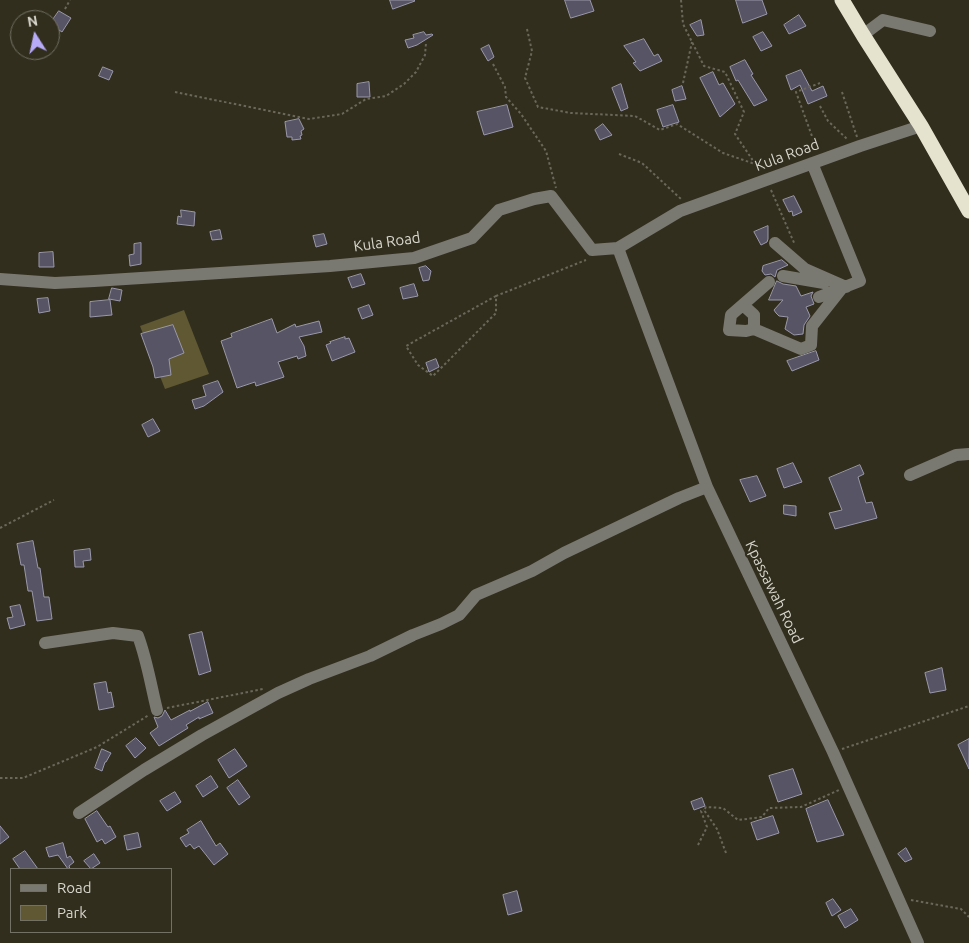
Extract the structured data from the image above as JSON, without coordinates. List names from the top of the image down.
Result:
{
  "streets": {
    "street": ["Kula Road", "Kpassawah Road"]
  },
  "crossings": [
    ["Kula Road", "Kpassawah Road"]
  ],
  "legend": ["Road", "Park"],
  "north": "top"
}
